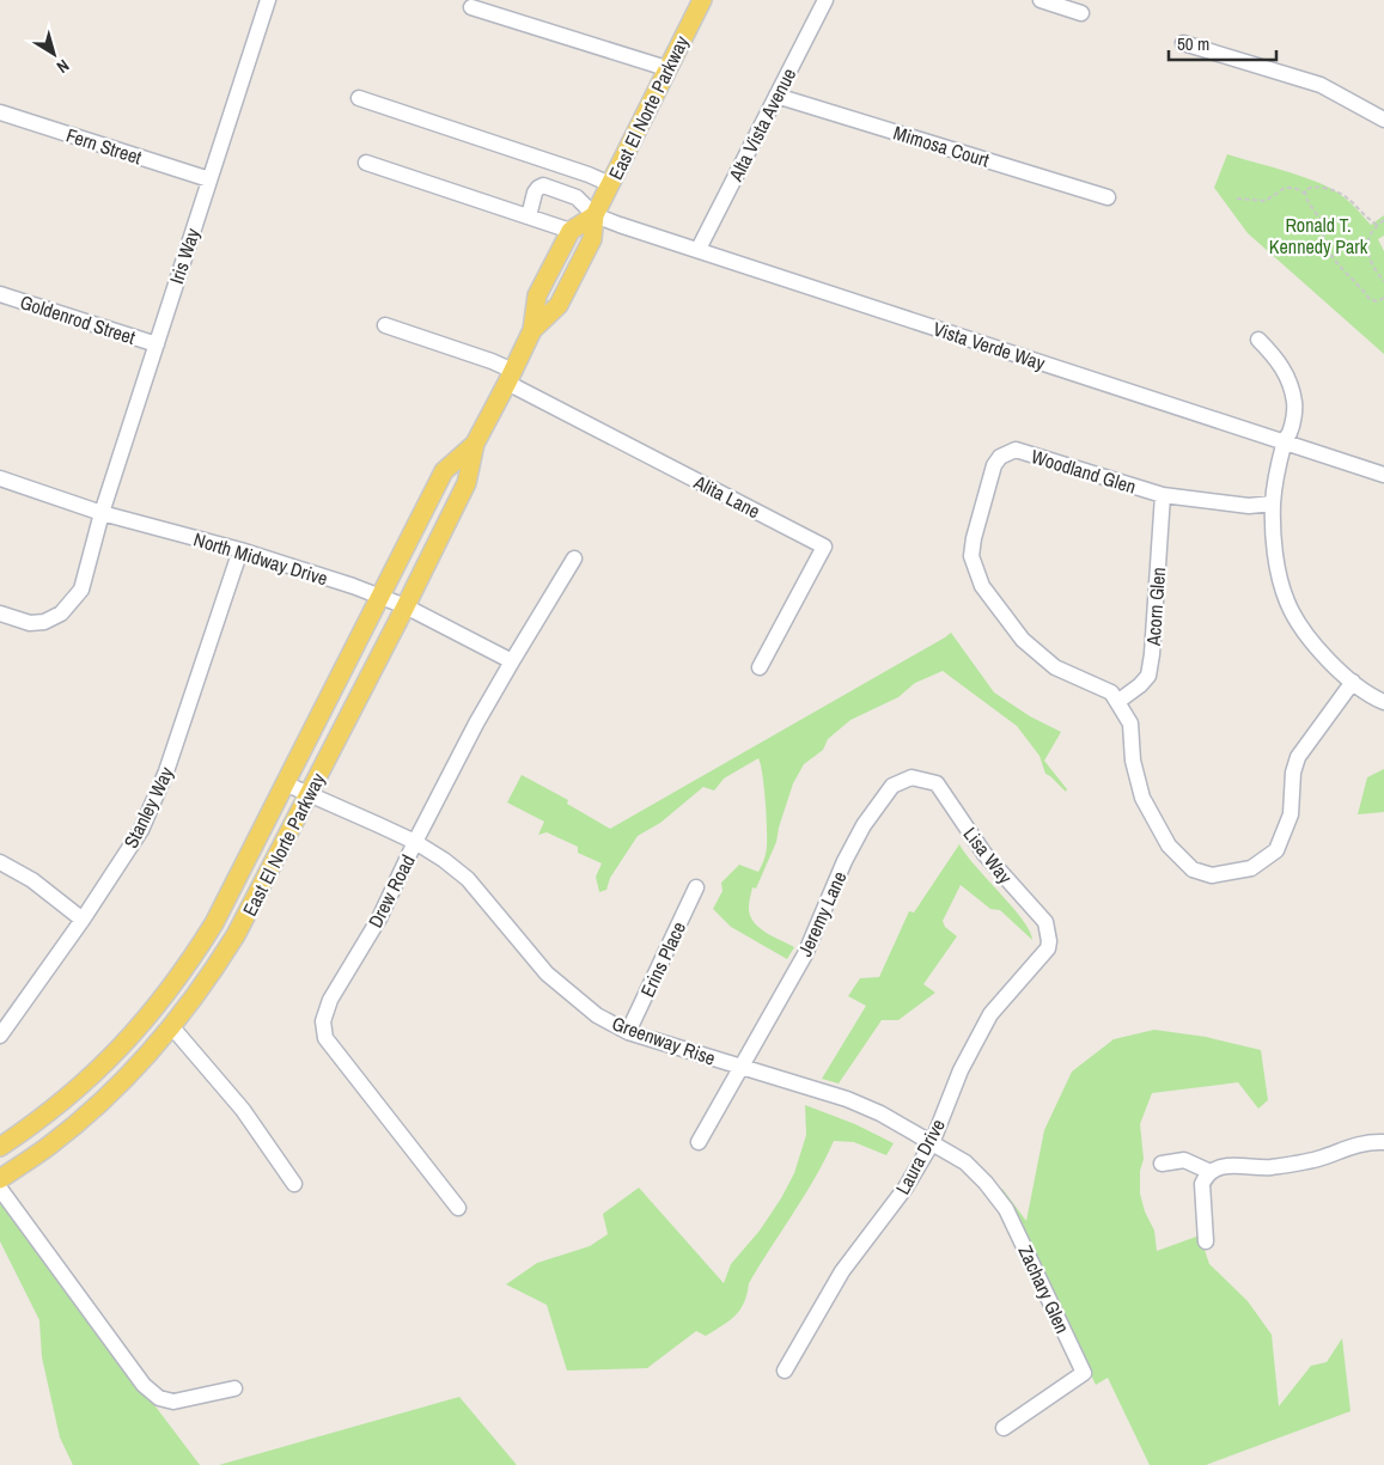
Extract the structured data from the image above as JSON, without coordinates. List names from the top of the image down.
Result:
{
  "streets": {
    "main road": ["East El Norte Parkway"],
    "street": [
      "Alta Vista Avenue",
      "Fern Street",
      "Mimosa Court",
      "Iris Way",
      "Goldenrod Street",
      "Vista Verde Way",
      "Woodland Glen",
      "Alita Lane",
      "North Midway Drive",
      "Acorn Glen",
      "Stanley Way",
      "Lisa Way",
      "Drew Road",
      "Jeremy Lane",
      "Erins Place",
      "Greenway Rise",
      "Laura Drive",
      "Zachary Glen"
    ]
  },
  "crossings": [
    ["East El Norte Parkway", "Vista Verde Way"],
    ["East El Norte Parkway", "Alita Lane"],
    ["East El Norte Parkway", "North Midway Drive"],
    ["East El Norte Parkway", "Greenway Rise"],
    ["Alta Vista Avenue", "Mimosa Court"],
    ["Alta Vista Avenue", "Vista Verde Way"],
    ["Fern Street", "Iris Way"],
    ["Iris Way", "Goldenrod Street"],
    ["Iris Way", "North Midway Drive"],
    ["Woodland Glen", "Acorn Glen"],
    ["North Midway Drive", "Stanley Way"],
    ["North Midway Drive", "Drew Road"],
    ["Lisa Way", "Jeremy Lane"],
    ["Lisa Way", "Laura Drive"],
    ["Drew Road", "Greenway Rise"],
    ["Jeremy Lane", "Greenway Rise"],
    ["Erins Place", "Greenway Rise"],
    ["Greenway Rise", "Laura Drive"],
    ["Greenway Rise", "Zachary Glen"],
    ["Laura Drive", "Zachary Glen"]
  ],
  "parks": ["Ronald T. Kennedy Park"],
  "scale_bar": "50 m",
  "north": "bottom right"
}
